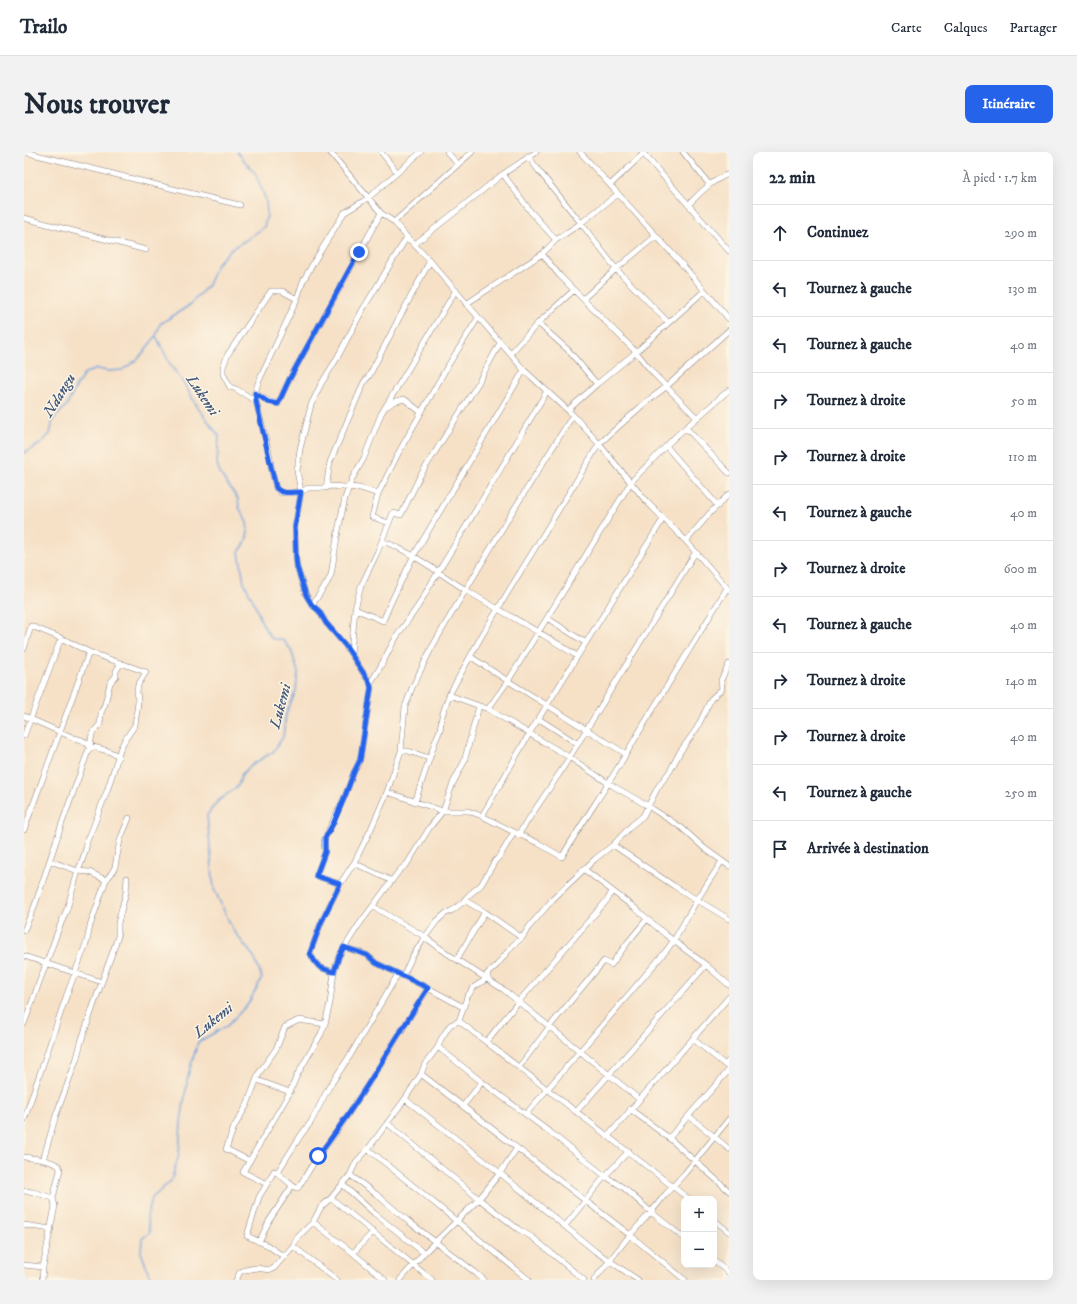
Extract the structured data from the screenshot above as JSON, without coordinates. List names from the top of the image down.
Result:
{
  "water": ["Ndangu", "Lukemi"],
  "page": {
    "header": "Trailo",
    "nav": ["Carte", "Calques", "Partager"],
    "buttons": "Itinéraire",
    "title": "Nous trouver",
    "heading": ["22 min", "À pied · 1.7 km"],
    "list": [
      ["Continuez", "290 m"],
      ["Tournez à gauche", "130 m"],
      ["Tournez à gauche", "40 m"],
      ["Tournez à droite", "50 m"],
      ["Tournez à droite", "110 m"],
      ["Tournez à gauche", "40 m"],
      ["Tournez à droite", "600 m"],
      ["Tournez à gauche", "40 m"],
      ["Tournez à droite", "140 m"],
      ["Tournez à droite", "40 m"],
      ["Tournez à gauche", "250 m"],
      "Arrivée à destination"
    ],
    "map_buttons": ["+", "−"]
  }
}
